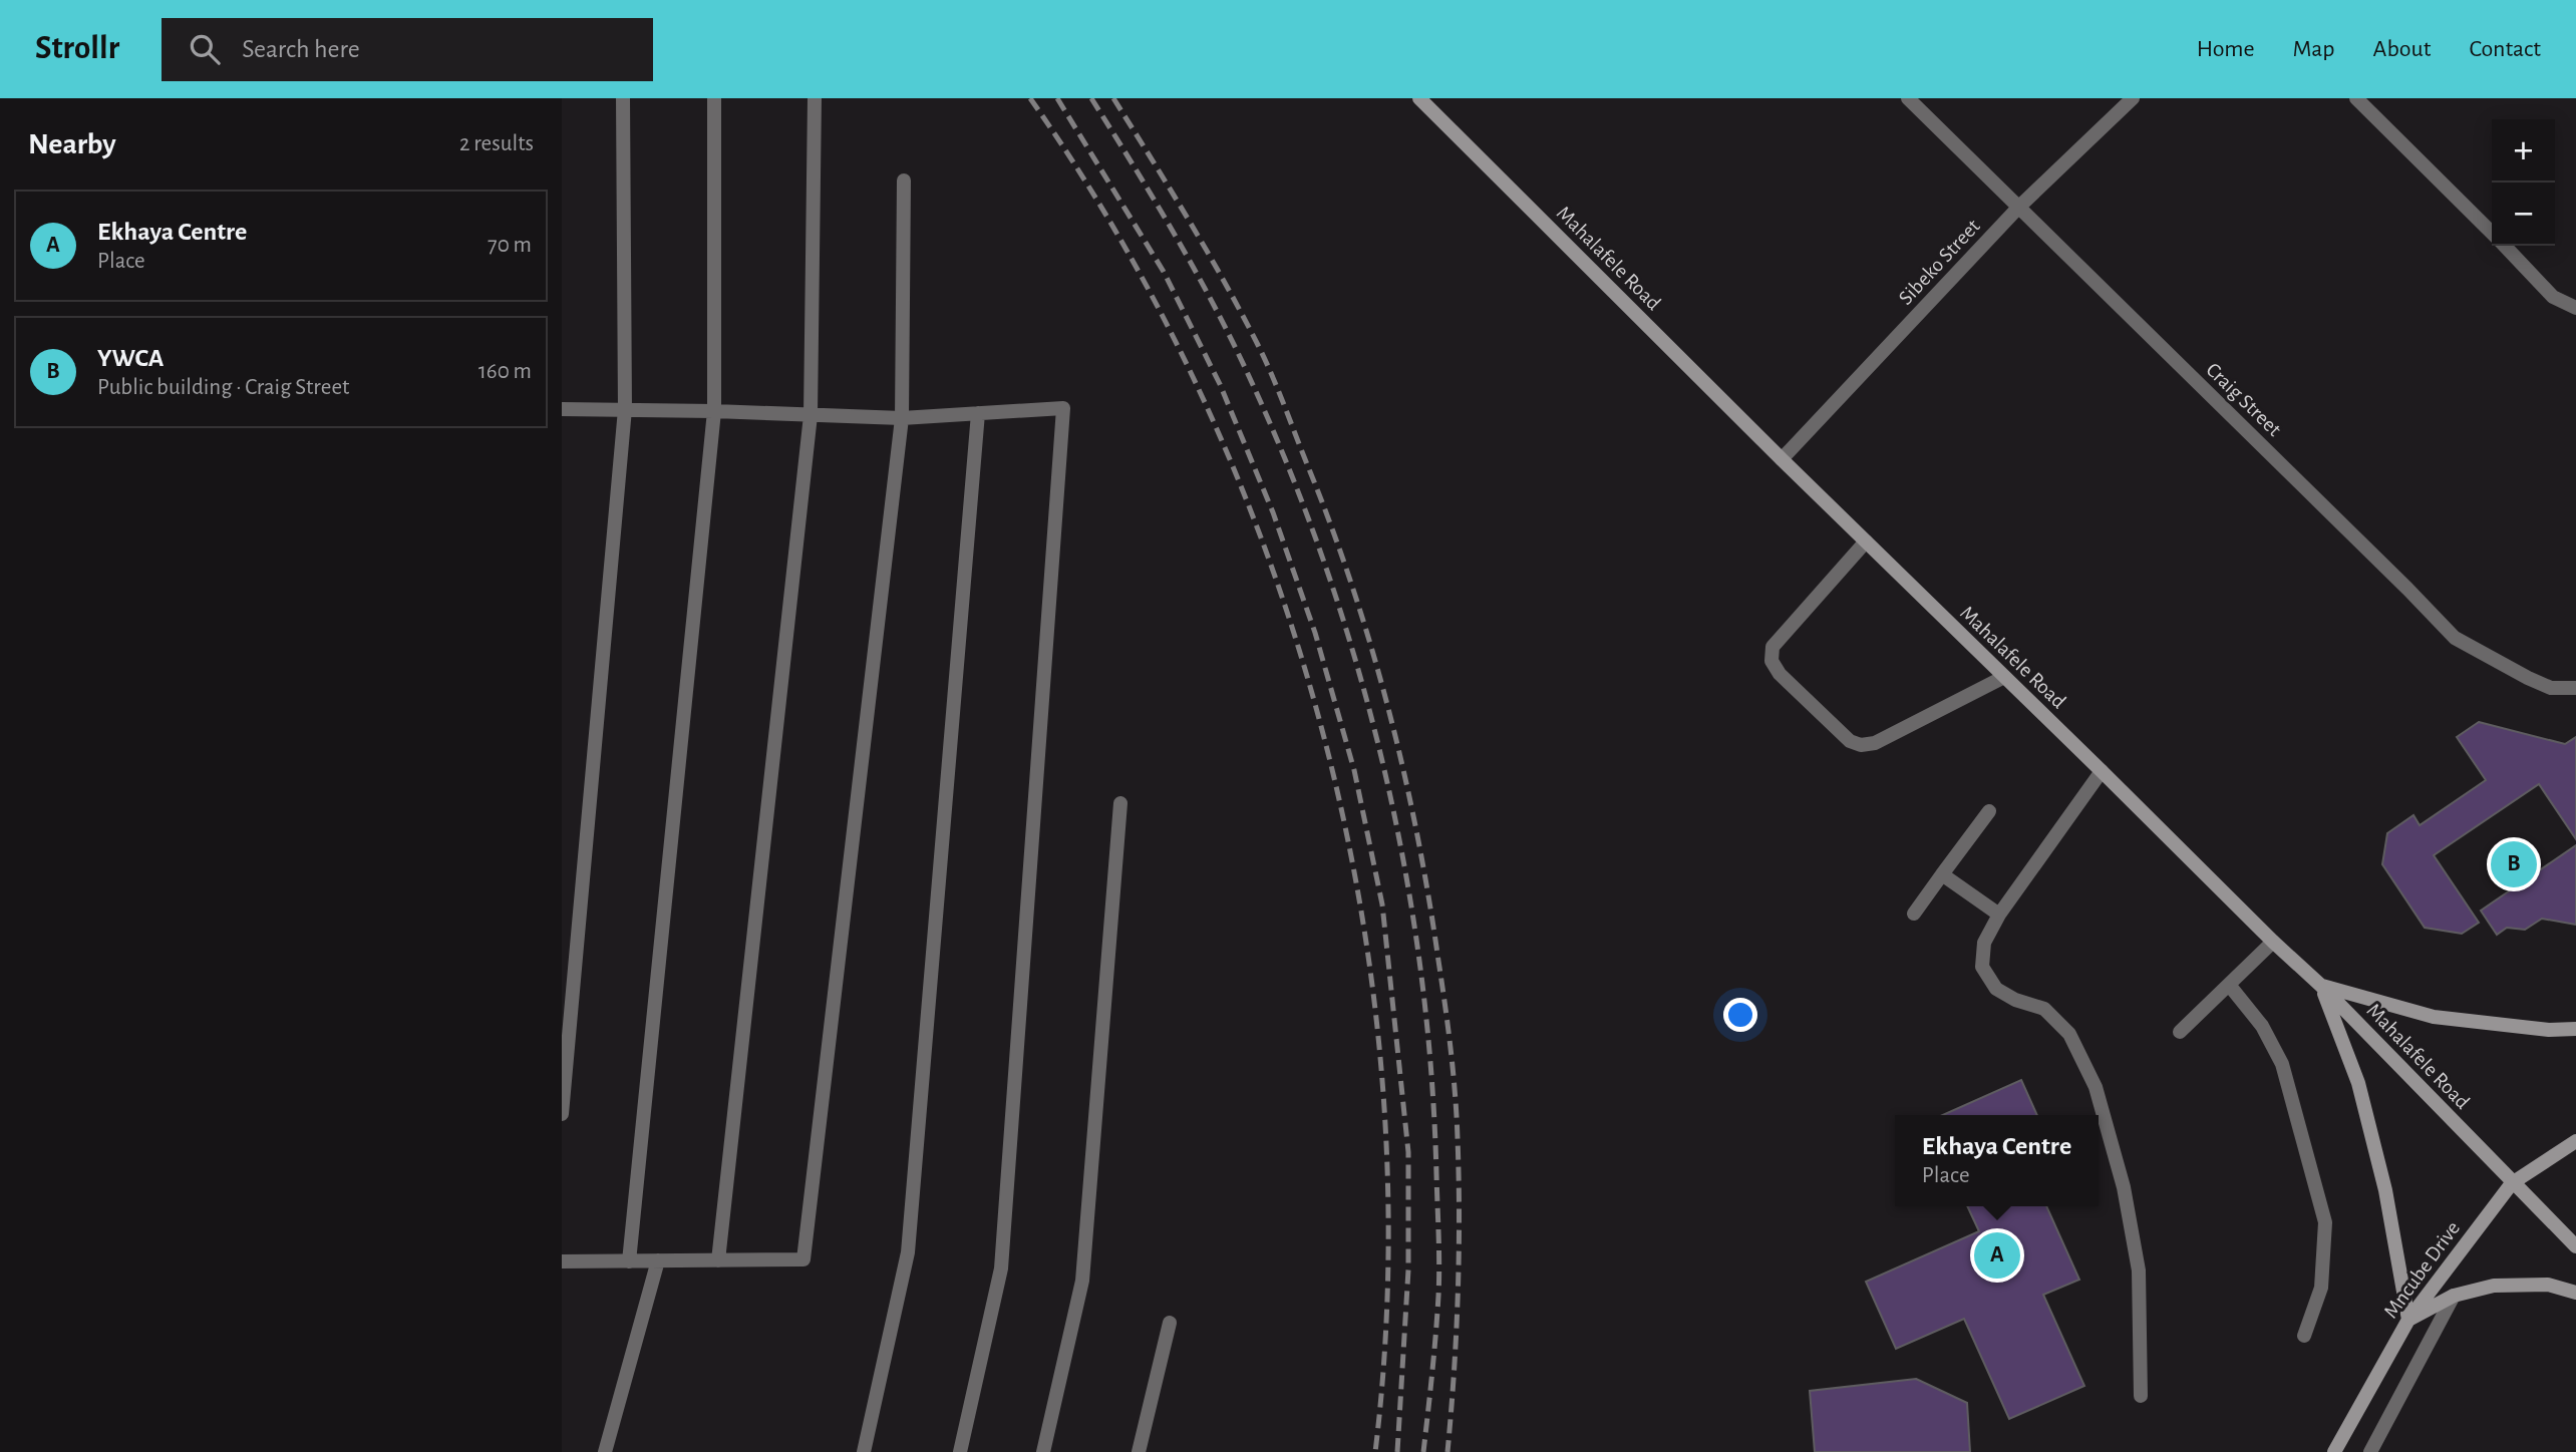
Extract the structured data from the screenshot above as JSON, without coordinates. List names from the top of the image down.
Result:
{
  "streets": {
    "main road": ["Mahalafele Road", "Mncube Drive"],
    "street": ["Sibeko Street", "Craig Street"]
  },
  "crossings": [
    ["Mahalafele Road", "Sibeko Street"],
    ["Mahalafele Road", "Mncube Drive"],
    ["Sibeko Street", "Craig Street"]
  ],
  "page": {
    "header": "Strollr",
    "search": "Search here",
    "nav": [
      "Home",
      "Map",
      "About",
      "Contact"
    ],
    "heading": ["Nearby", "2 results"],
    "map_buttons": ["+", "−"],
    "list": [
      {
        "mark": "A",
        "name": "Ekhaya Centre",
        "note": "Place",
        "value": "70 m"
      },
      {
        "mark": "B",
        "name": "YWCA",
        "note": "Public building · Craig Street",
        "value": "160 m"
      }
    ],
    "pins": ["B", "A"],
    "popup": ["Ekhaya Centre", "Place"]
  }
}
